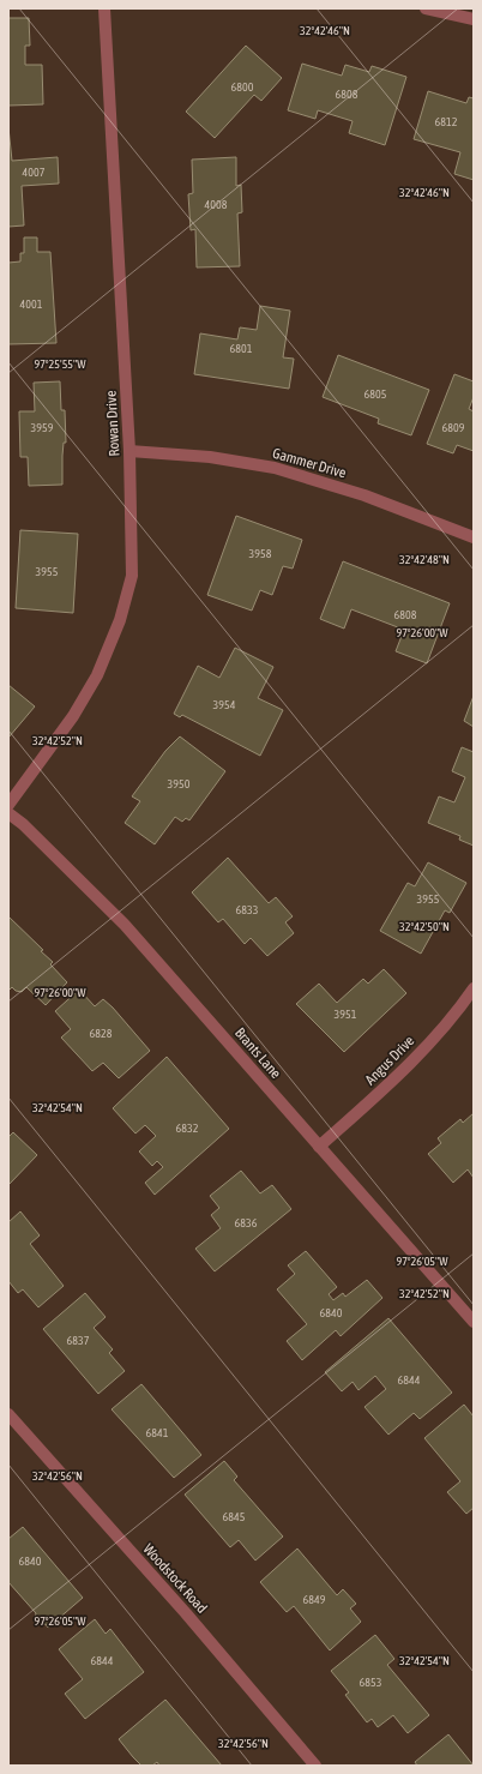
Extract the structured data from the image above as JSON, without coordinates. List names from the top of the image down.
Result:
{
  "streets": {
    "street": [
      "Rowan Drive",
      "Gammer Drive",
      "Brants Lane",
      "Angus Drive",
      "Woodstock Road"
    ]
  },
  "crossings": [
    ["Rowan Drive", "Gammer Drive"],
    ["Brants Lane", "Angus Drive"]
  ],
  "house_numbers": [
    "6800",
    "6808",
    "6812",
    "4007",
    "4008",
    "4001",
    "6801",
    "6805",
    "3959",
    "6809",
    "3958",
    "3955",
    "6808",
    "3954",
    "3950",
    "3955",
    "6833",
    "3951",
    "6828",
    "6832",
    "6836",
    "6840",
    "6837",
    "6844",
    "6841",
    "6845",
    "6840",
    "6849",
    "6844",
    "6853"
  ],
  "coordinates": [
    "32°42'46\"N",
    "97°25'55\"W",
    "32°42'48\"N",
    "97°26'00\"W",
    "32°42'52\"N",
    "32°42'50\"N",
    "32°42'54\"N",
    "97°26'05\"W",
    "32°42'56\"N"
  ]
}
